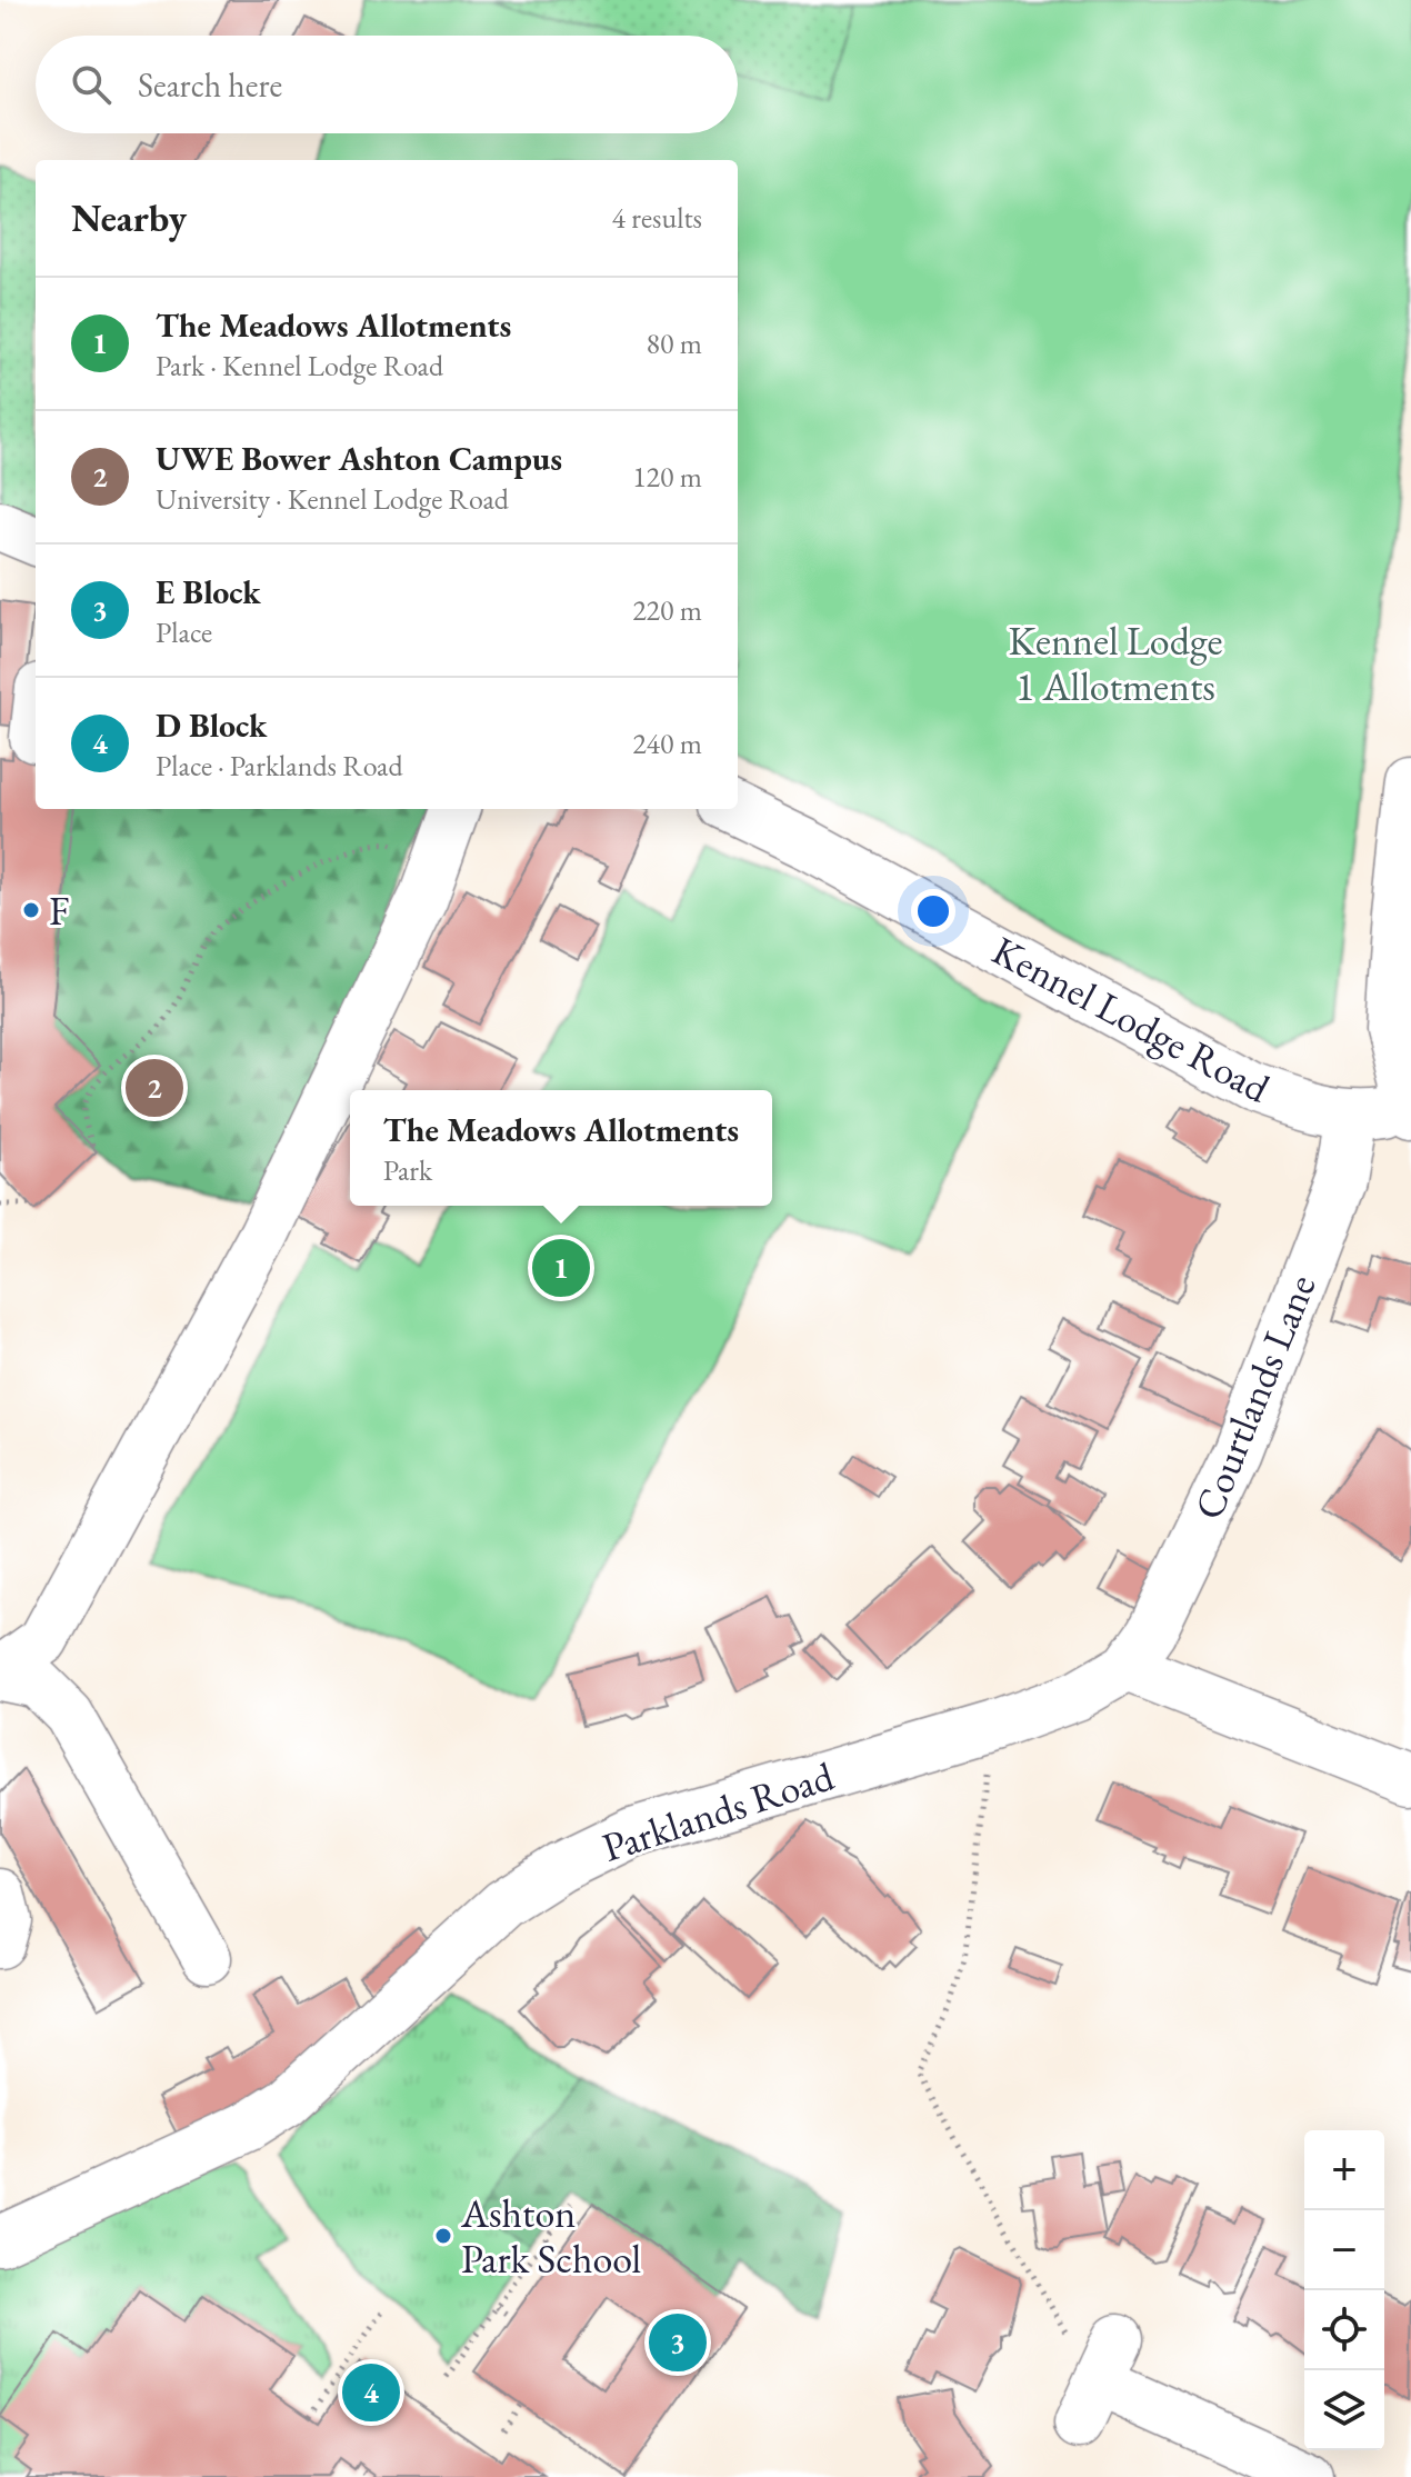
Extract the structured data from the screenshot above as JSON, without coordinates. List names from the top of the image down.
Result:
{
  "streets": {
    "street": ["Kennel Lodge Road", "Courtlands Lane", "Parklands Road"]
  },
  "crossings": [
    ["Kennel Lodge Road", "Courtlands Lane"],
    ["Courtlands Lane", "Parklands Road"]
  ],
  "parks": ["Kennel Lodge 1 Allotments"],
  "places": ["F", "Ashton Park School"],
  "page": {
    "search": "Search here",
    "heading": ["Nearby", "4 results"],
    "list": [
      {
        "mark": "1",
        "name": "The Meadows Allotments",
        "note": "Park · Kennel Lodge Road",
        "value": "80 m"
      },
      {
        "mark": "2",
        "name": "UWE Bower Ashton Campus",
        "note": "University · Kennel Lodge Road",
        "value": "120 m"
      },
      {
        "mark": "3",
        "name": "E Block",
        "note": "Place",
        "value": "220 m"
      },
      {
        "mark": "4",
        "name": "D Block",
        "note": "Place · Parklands Road",
        "value": "240 m"
      }
    ],
    "pins": [
      "2",
      "1",
      "3",
      "4"
    ],
    "popup": ["The Meadows Allotments", "Park"],
    "map_buttons": ["+", "−"]
  }
}
